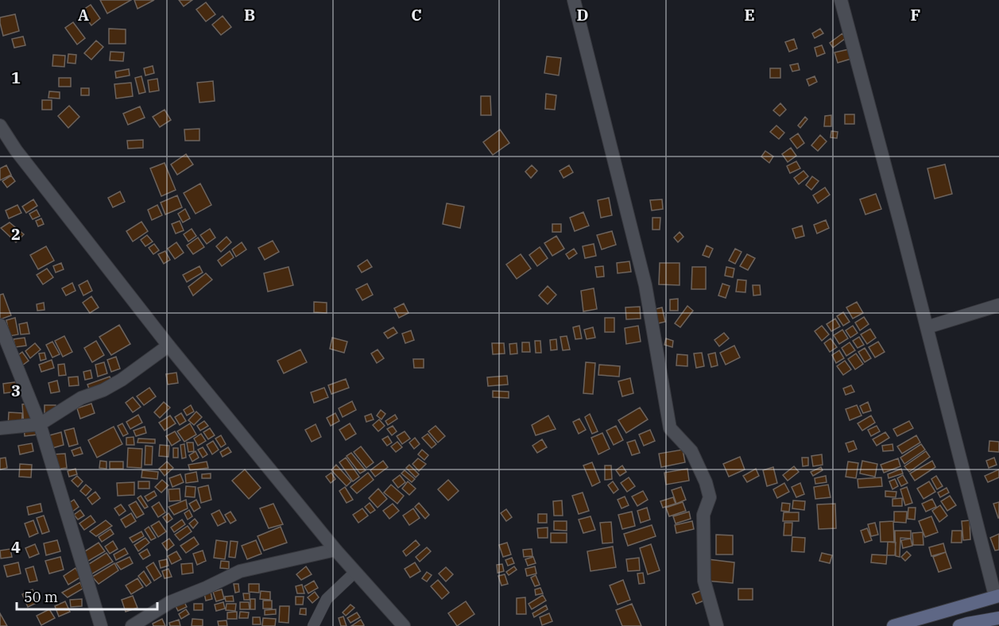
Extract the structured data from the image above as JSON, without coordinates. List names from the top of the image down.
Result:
{
  "scale_bar": "50 m",
  "grid": {
    "columns": [
      "A",
      "B",
      "C",
      "D",
      "E",
      "F"
    ],
    "rows": [
      "1",
      "2",
      "3",
      "4"
    ]
  }
}
